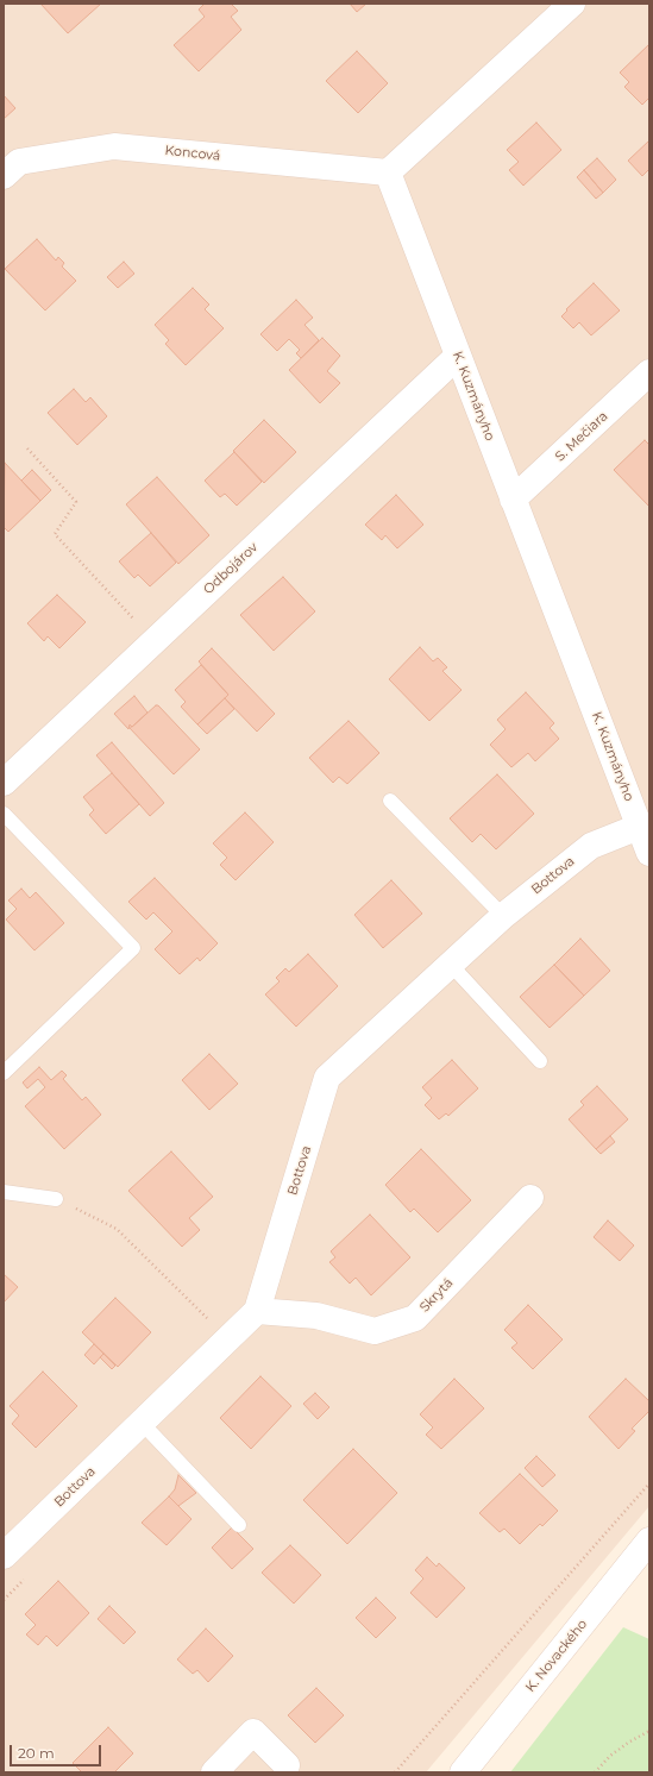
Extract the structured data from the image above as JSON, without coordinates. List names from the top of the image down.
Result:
{
  "streets": {
    "street": [
      "Koncová",
      "K. Kuzmányho",
      "S. Mečiara",
      "Odbojárov",
      "Bottova",
      "Skrytá",
      "K. Novackého"
    ]
  },
  "crossings": [
    ["Koncová", "K. Kuzmányho"],
    ["K. Kuzmányho", "S. Mečiara"],
    ["K. Kuzmányho", "Odbojárov"],
    ["K. Kuzmányho", "Bottova"],
    ["Bottova", "Skrytá"]
  ],
  "scale_bar": "20 m"
}
